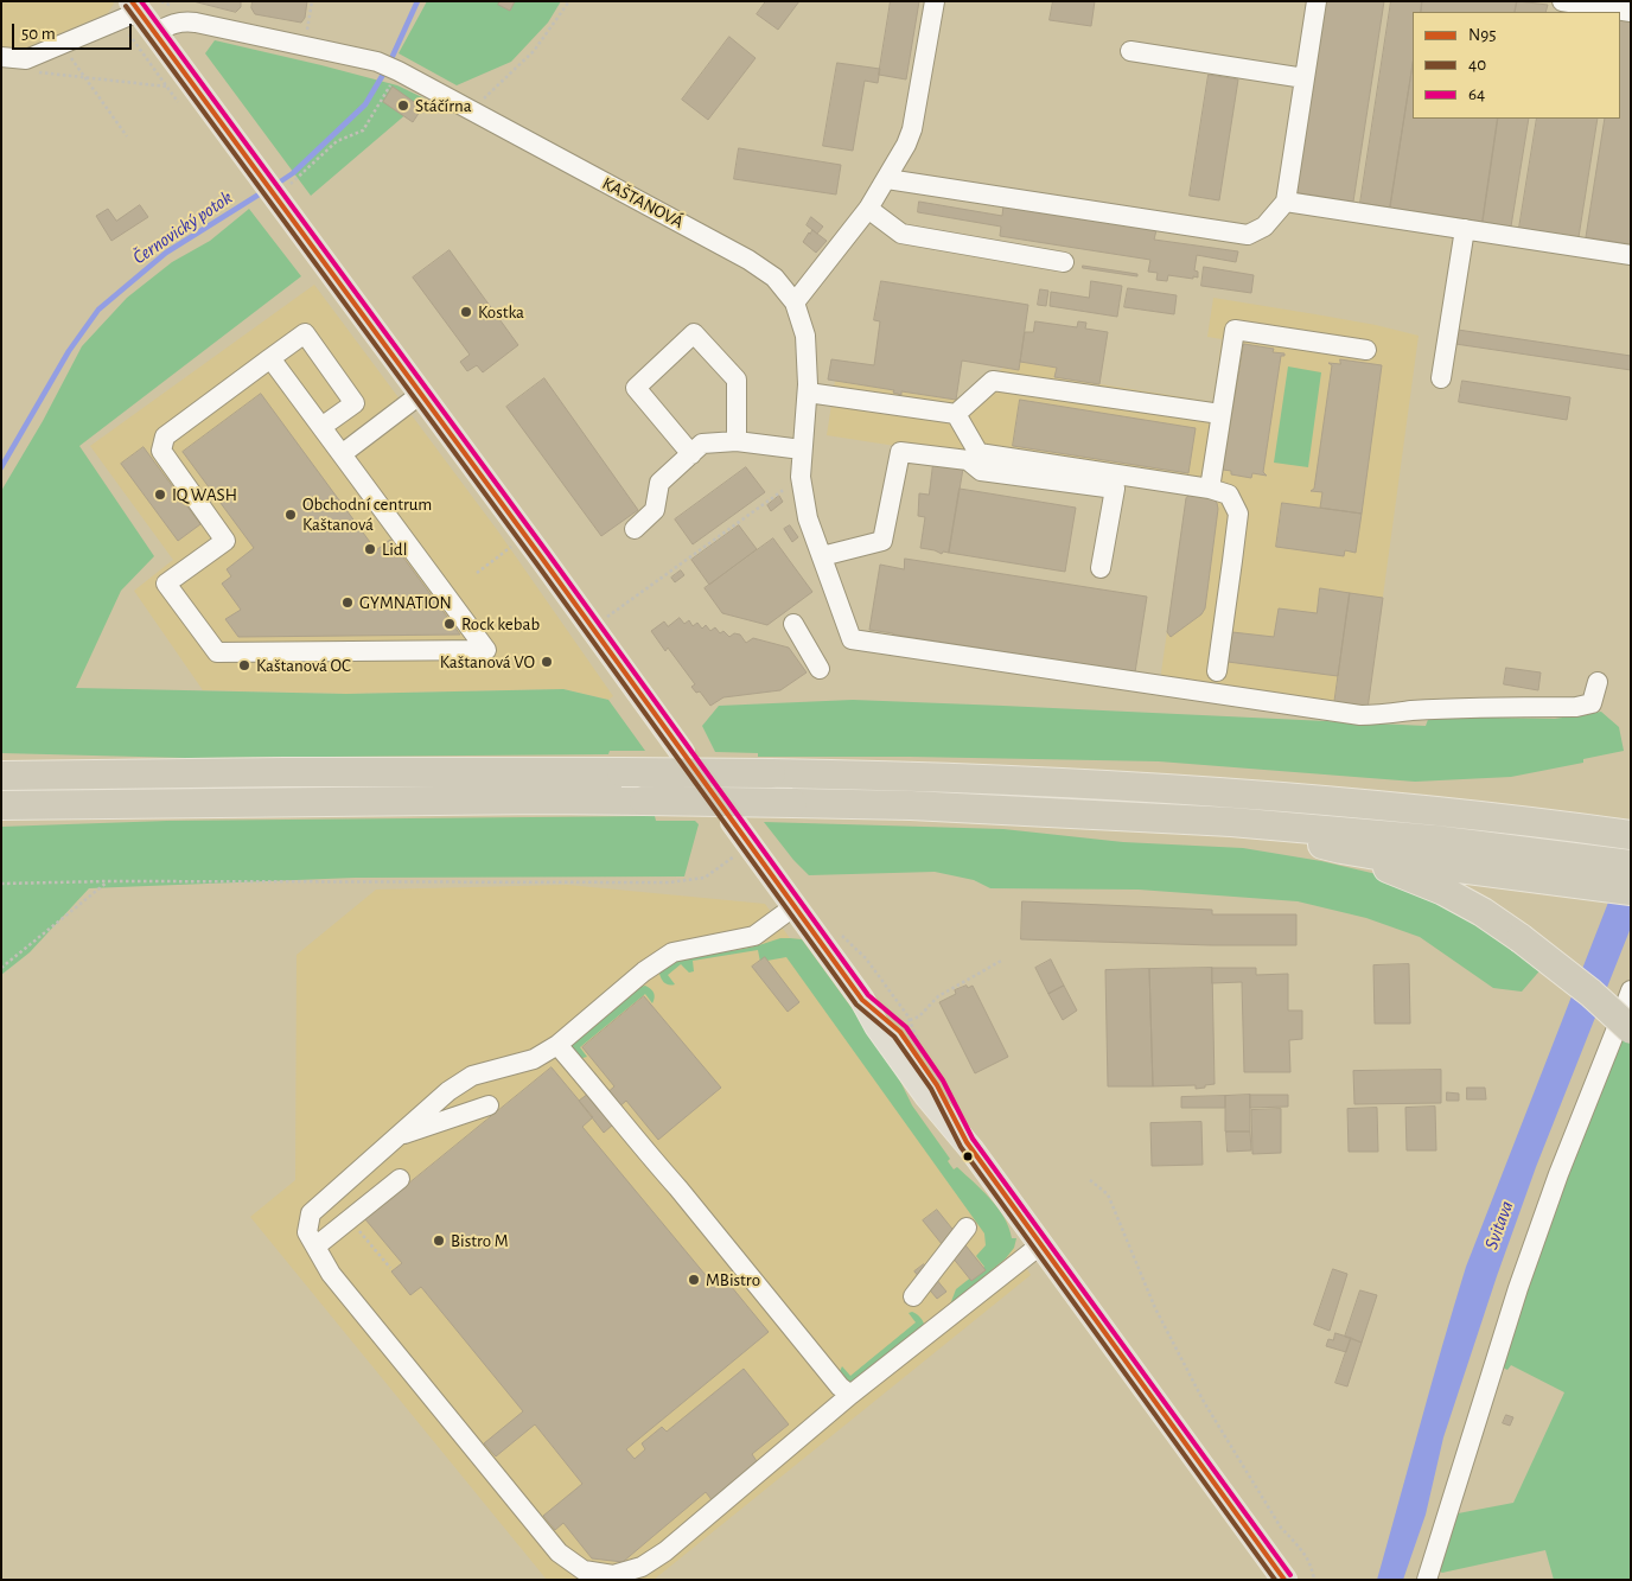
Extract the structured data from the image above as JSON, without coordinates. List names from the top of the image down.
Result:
{
  "streets": {
    "street": ["KAŠTANOVÁ"]
  },
  "water": ["Černovický potok", "Svitava"],
  "places": [
    "Stáčírna",
    "Kostka",
    "IQ WASH",
    "Obchodní centrum Kaštanová",
    "Lidl",
    "GYMNATION",
    "Rock kebab",
    "Kaštanová VO",
    "Kaštanová OC",
    "Bistro M",
    "MBistro"
  ],
  "lines": ["transit line N95", "transit line 64", "transit line 40"],
  "legend": ["N95", "40", "64"],
  "scale_bar": "50 m"
}
